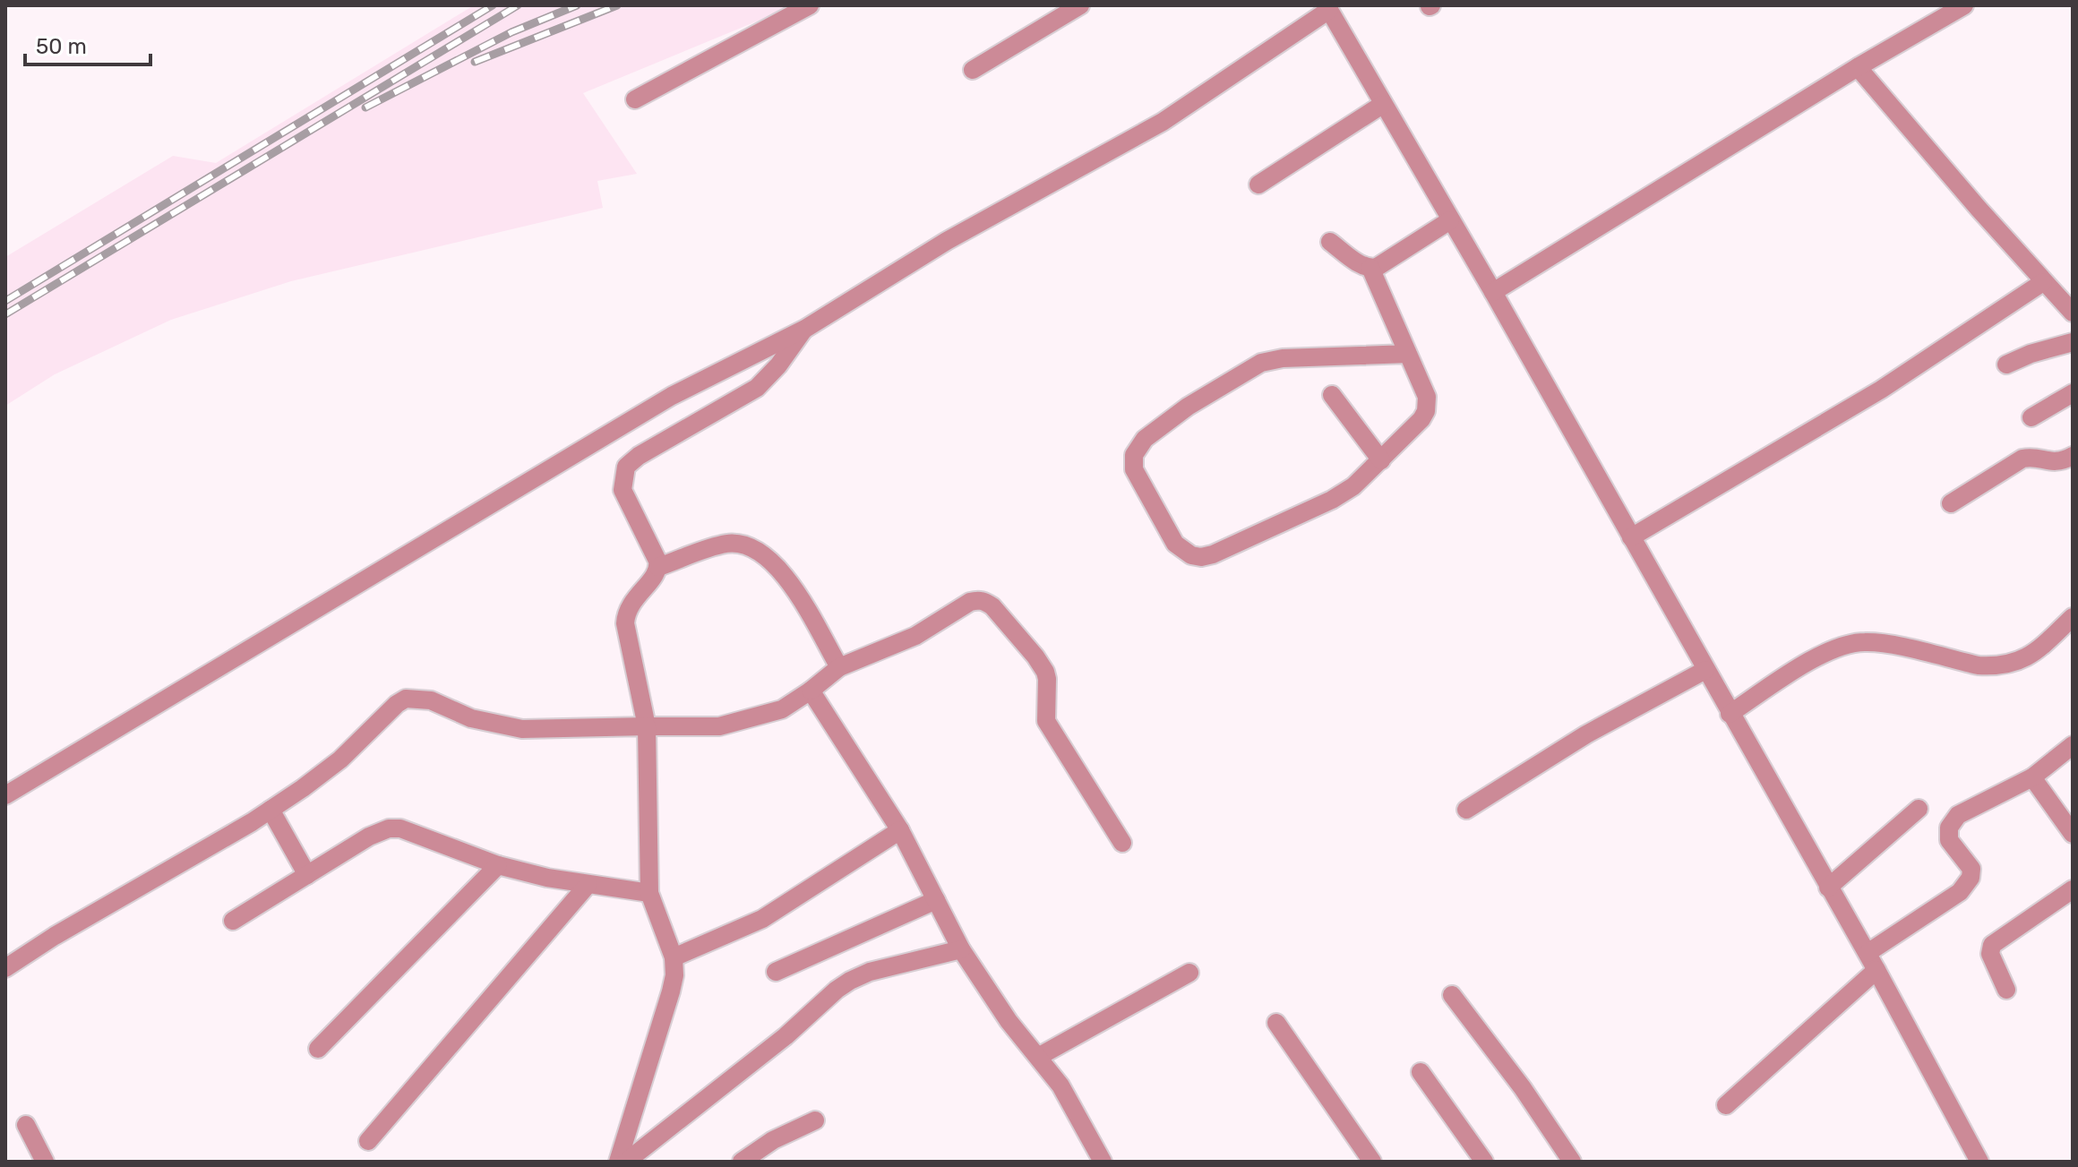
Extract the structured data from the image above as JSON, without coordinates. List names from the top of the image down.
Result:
{
  "scale_bar": "50 m"
}
